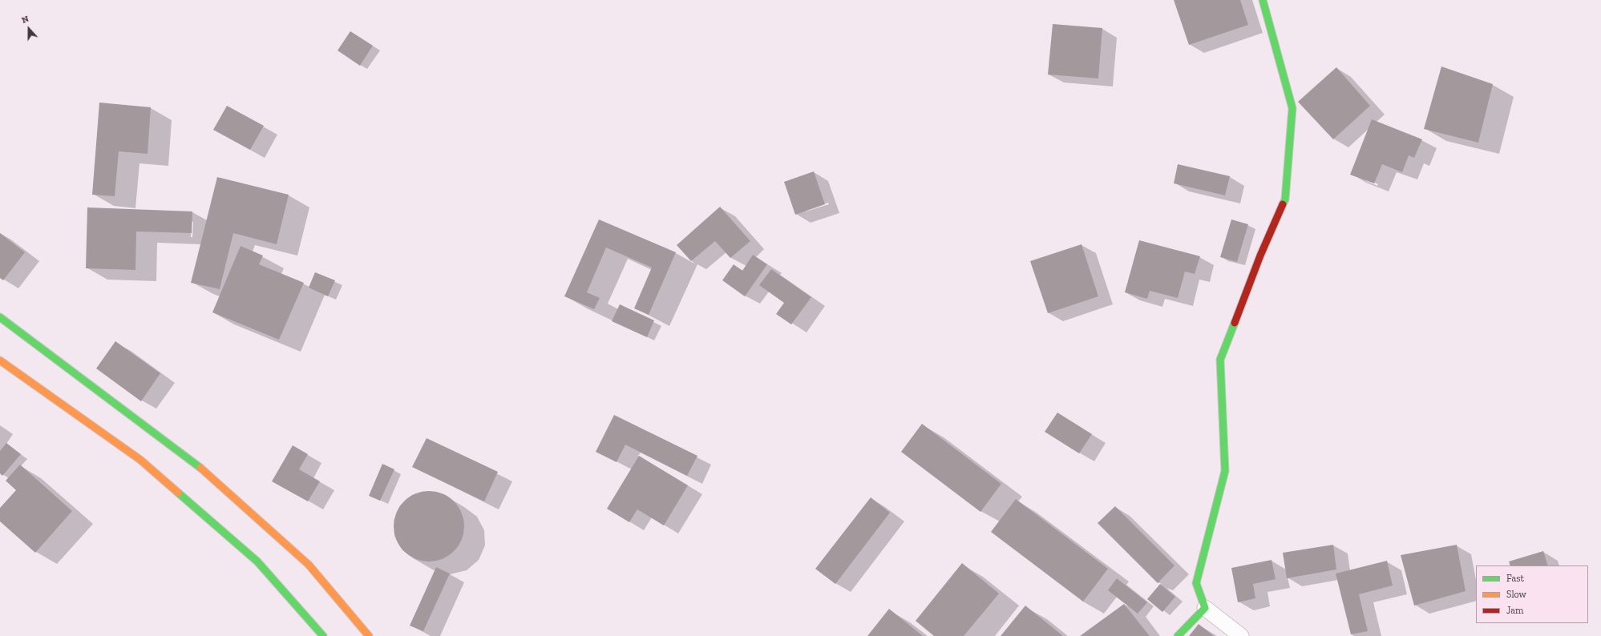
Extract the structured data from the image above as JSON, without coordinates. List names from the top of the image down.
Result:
{
  "legend": ["Fast", "Slow", "Jam"],
  "north": "top"
}
